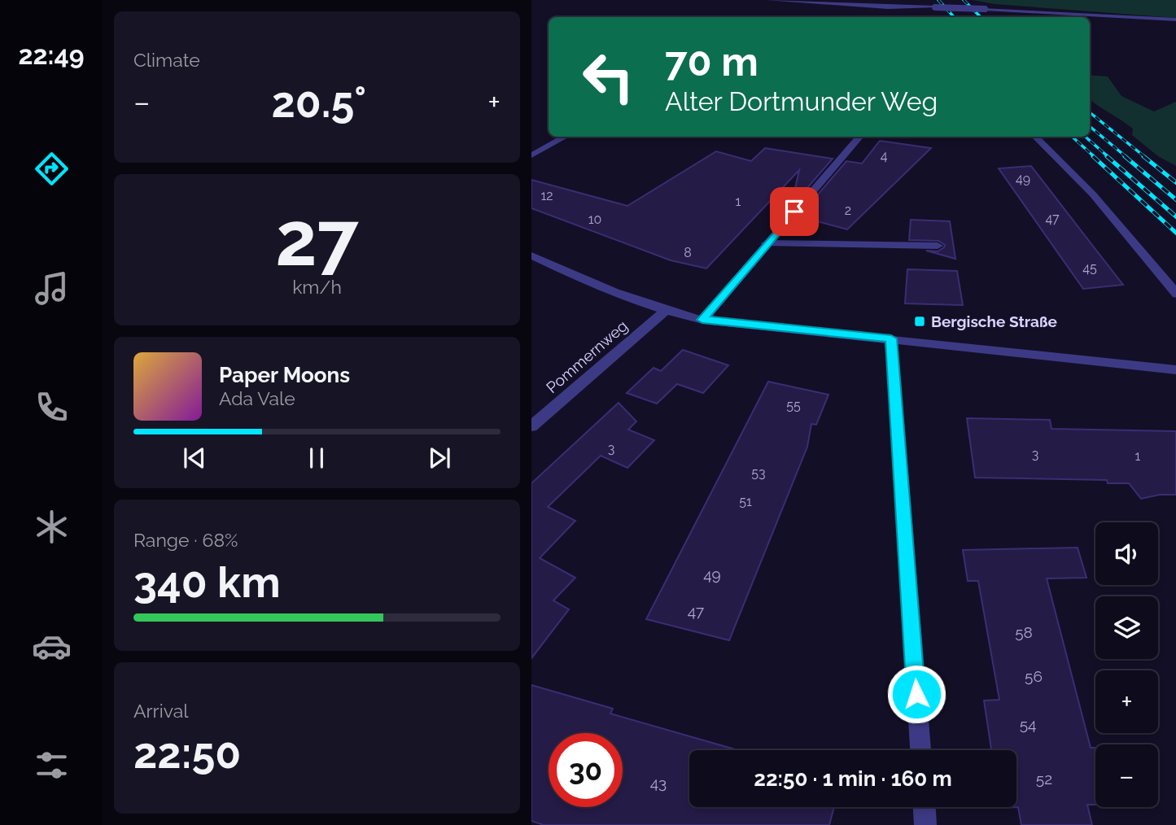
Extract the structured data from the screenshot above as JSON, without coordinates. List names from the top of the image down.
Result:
{
  "streets": {
    "street": ["Pommernweg"]
  },
  "places": {
    "transit": ["Bergische Straße"]
  },
  "house_numbers": [
    "4",
    "49",
    "12",
    "1",
    "2",
    "47",
    "10",
    "8",
    "45",
    "55",
    "3",
    "3",
    "1",
    "53",
    "51",
    "49",
    "47",
    "58",
    "56",
    "54",
    "52",
    "43"
  ],
  "page": {
    "tabs": "22:49",
    "tile": [
      "Climate",
      ["27", "km/h"],
      ["Range · 68%", "340 km"],
      ["Arrival", "22:50"]
    ],
    "turn": ["70 m", "Alter Dortmunder Weg"],
    "heat": ["−", "20.5°", "+"],
    "song": ["Paper Moons", "Ada Vale"],
    "map_buttons": ["+", "−"],
    "limit": "30",
    "trip": "22:50 · 1 min · 160 m"
  }
}
